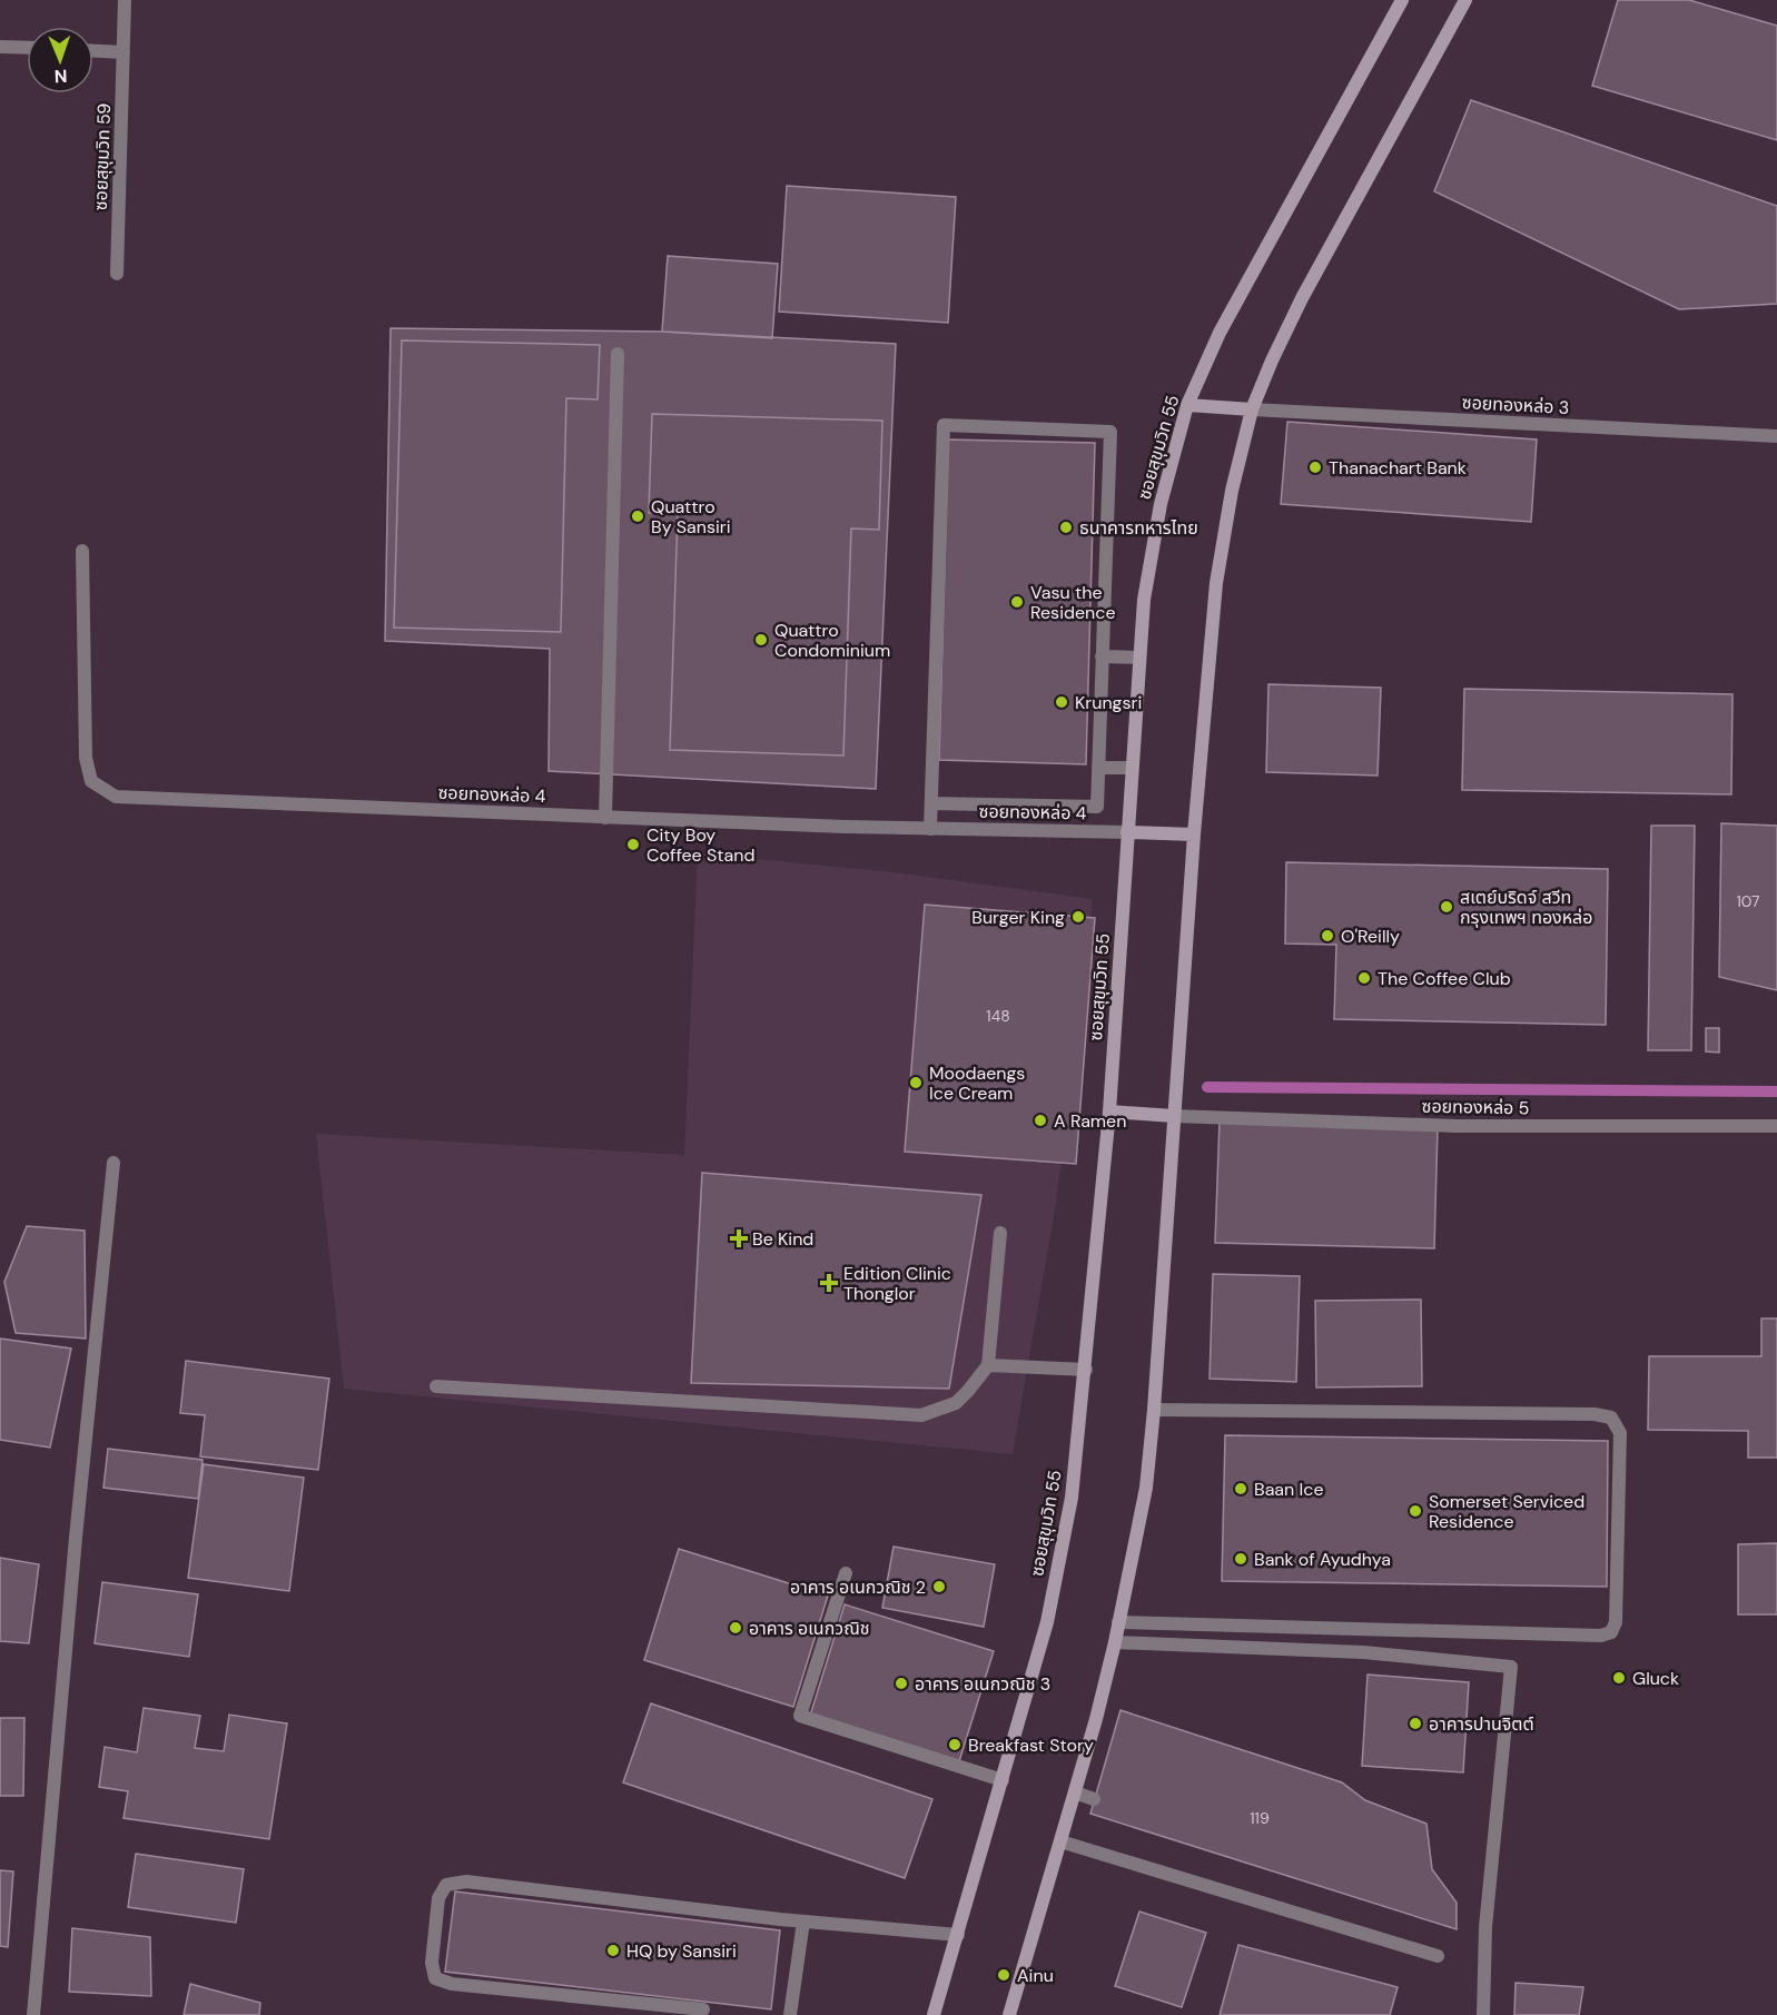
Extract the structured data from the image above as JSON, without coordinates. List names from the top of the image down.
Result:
{
  "streets": {
    "main road": ["ซอยสุขุมวิท 55"],
    "street": [
      "ซอยสุขุมวิท 59",
      "ซอยทองหล่อ 3",
      "ซอยทองหล่อ 4",
      "ซอยทองหล่อ 5"
    ]
  },
  "crossings": [
    ["ซอยสุขุมวิท 55", "ซอยทองหล่อ 4"]
  ],
  "places": {
    "other": [
      "Thanachart Bank",
      "Quattro By Sansiri",
      "ธนาคารทหารไทย",
      "Vasu the Residence",
      "Quattro Condominium",
      "Krungsri",
      "City Boy Coffee Stand",
      "สเตย์บริดจ์ สวีท กรุงเทพฯ ทองหล่อ",
      "Burger King",
      "O'Reilly",
      "The Coffee Club",
      "Moodaengs Ice Cream",
      "A Ramen",
      "Baan Ice",
      "Somerset Serviced Residence",
      "Bank of Ayudhya",
      "อาคาร อเนกวณิช 2",
      "อาคาร อเนกวณิช",
      "Gluck",
      "อาคาร อเนกวณิช 3",
      "อาคารปานจิตต์",
      "Breakfast Story",
      "HQ by Sansiri",
      "Ainu"
    ],
    "health": ["Be Kind", "Edition Clinic Thonglor"]
  },
  "house_numbers": ["107", "148", "119"],
  "north": "bottom"
}
